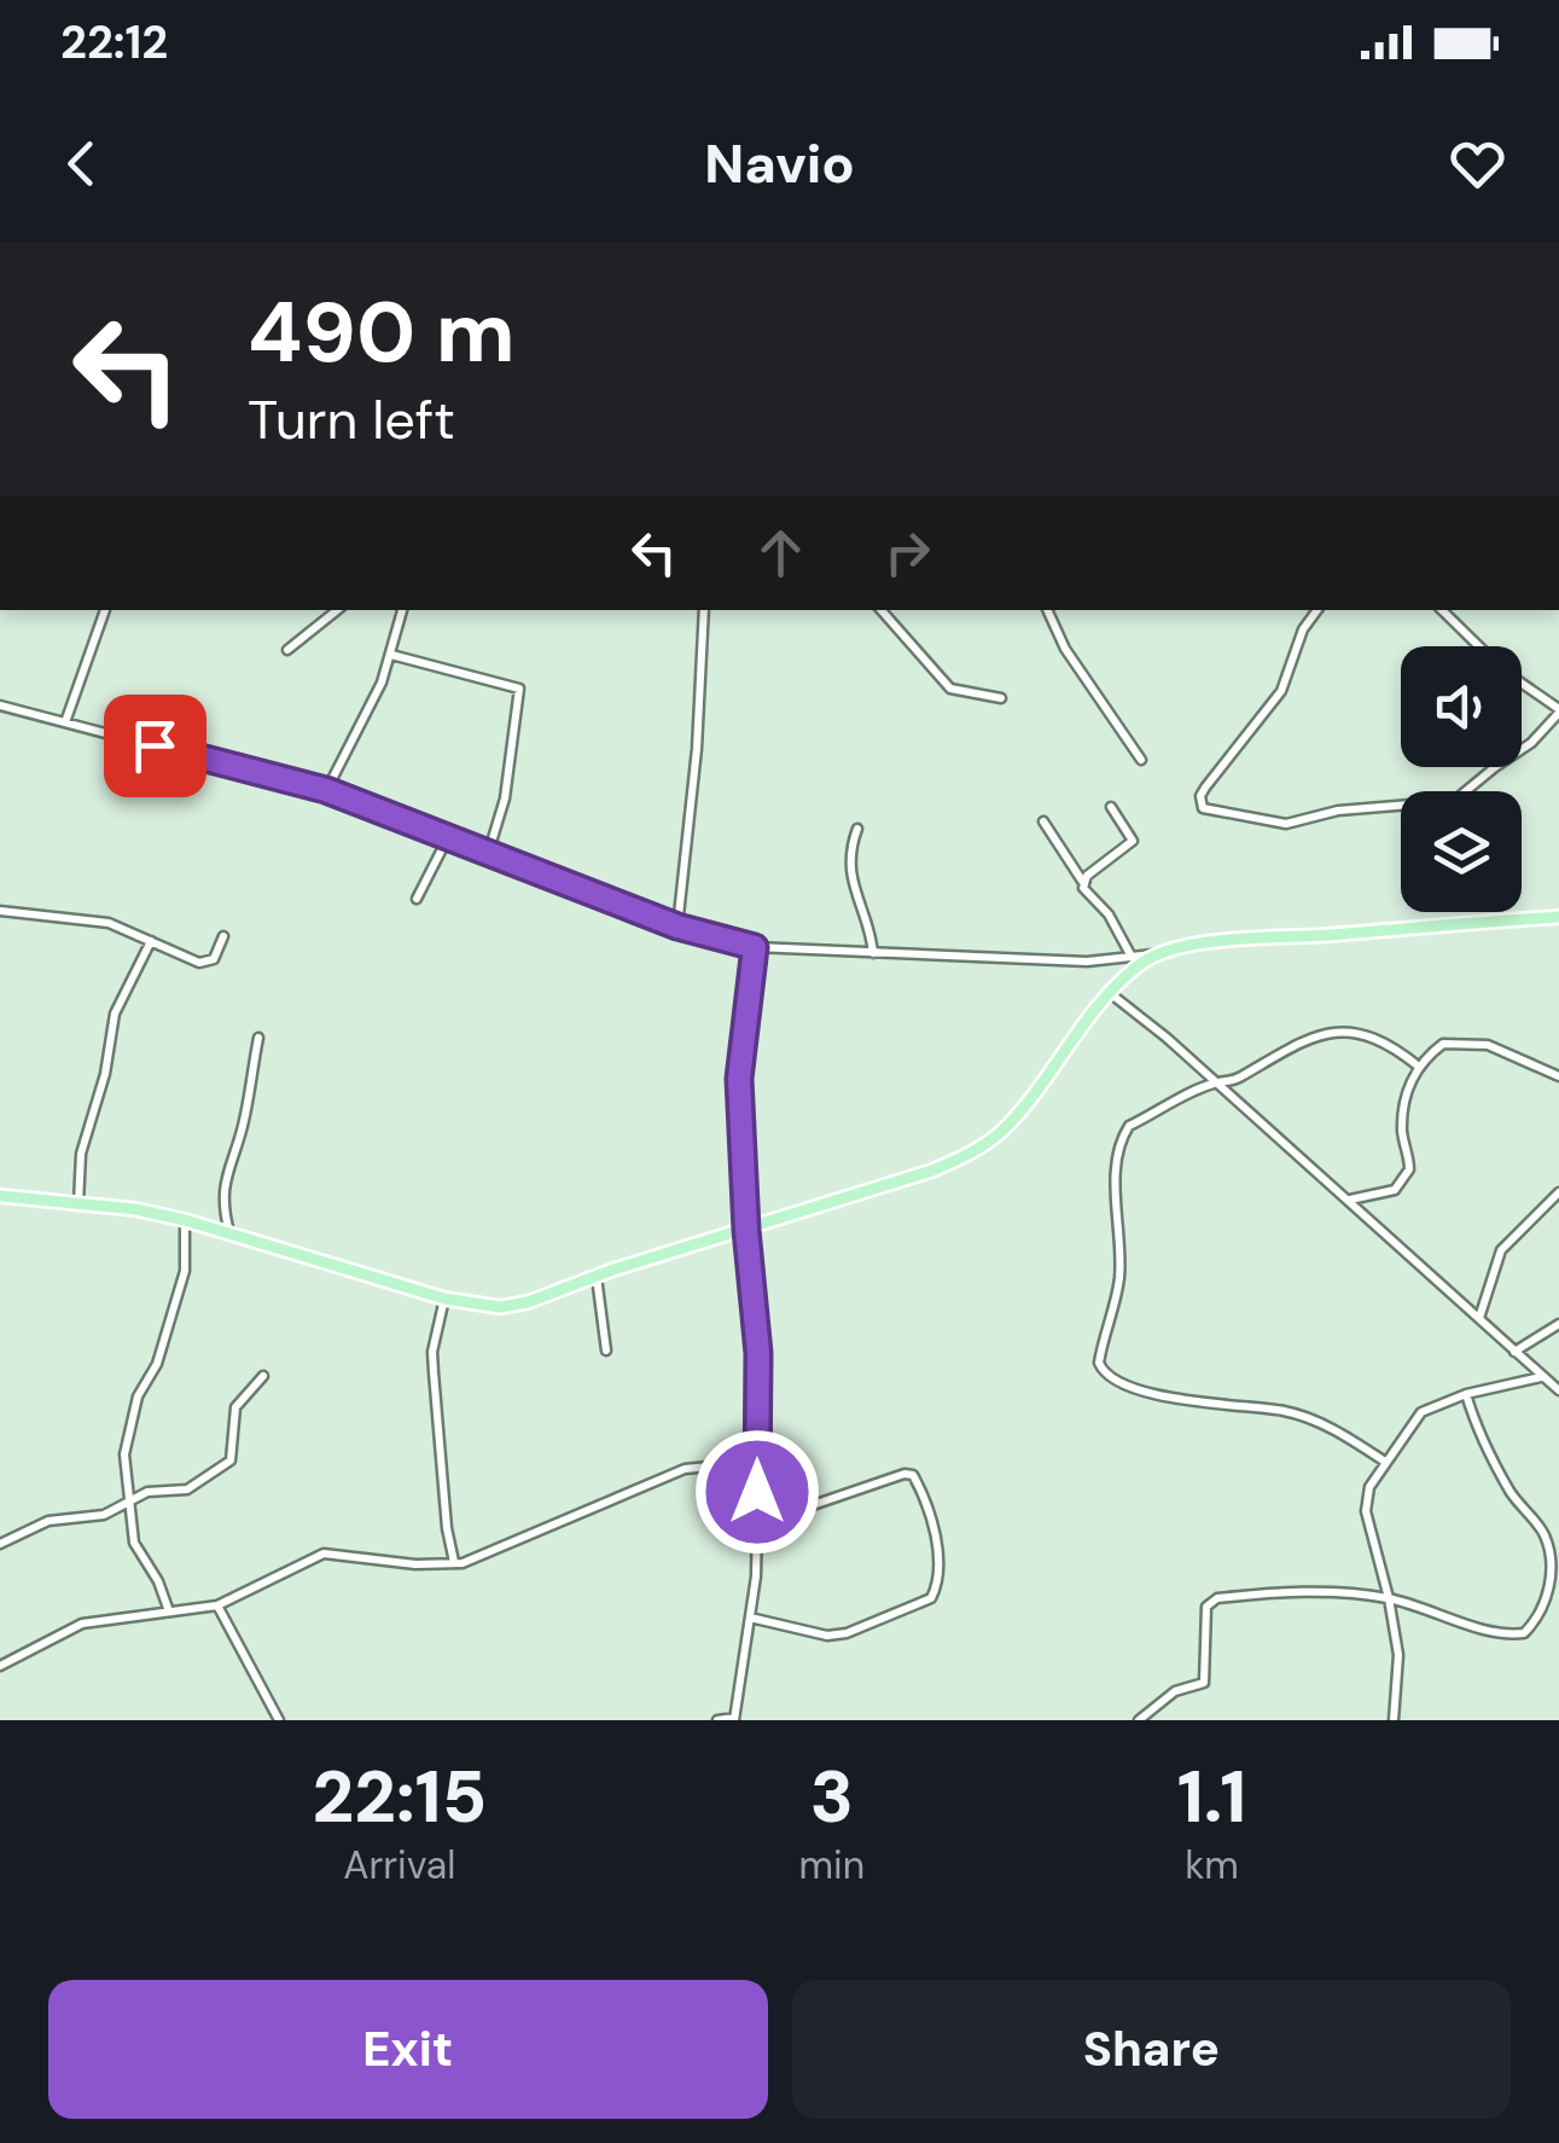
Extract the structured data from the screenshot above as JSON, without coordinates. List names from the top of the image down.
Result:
{
  "page": {
    "status": "22:12",
    "header": "Navio",
    "turn": ["490 m", "Turn left"],
    "eta": [
      "22:15",
      "Arrival",
      "3",
      "min",
      "1.1",
      "km"
    ],
    "buttons": ["Exit", "Share"]
  }
}
